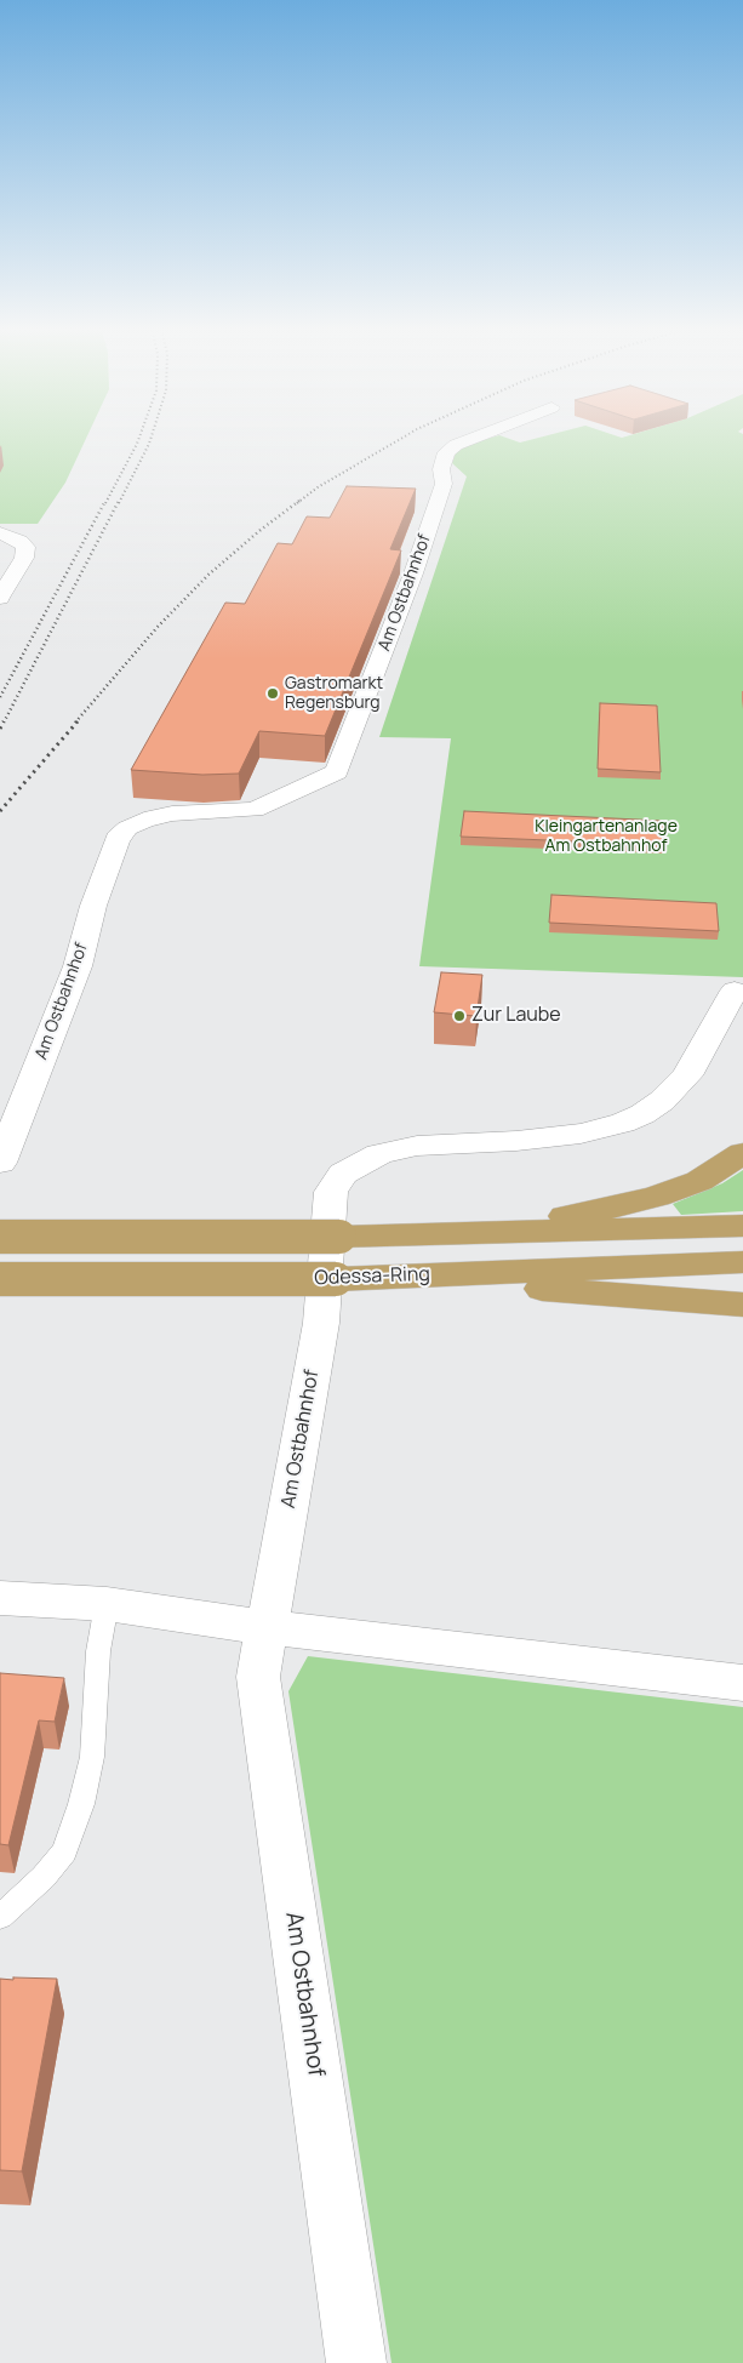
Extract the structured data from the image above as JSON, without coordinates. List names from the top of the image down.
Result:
{
  "streets": {
    "highway": ["Odessa-Ring"],
    "street": ["Am Ostbahnhof"]
  },
  "parks": ["Kleingartenanlage Am Ostbahnhof"],
  "places": ["Gastromarkt Regensburg", "Zur Laube"]
}
